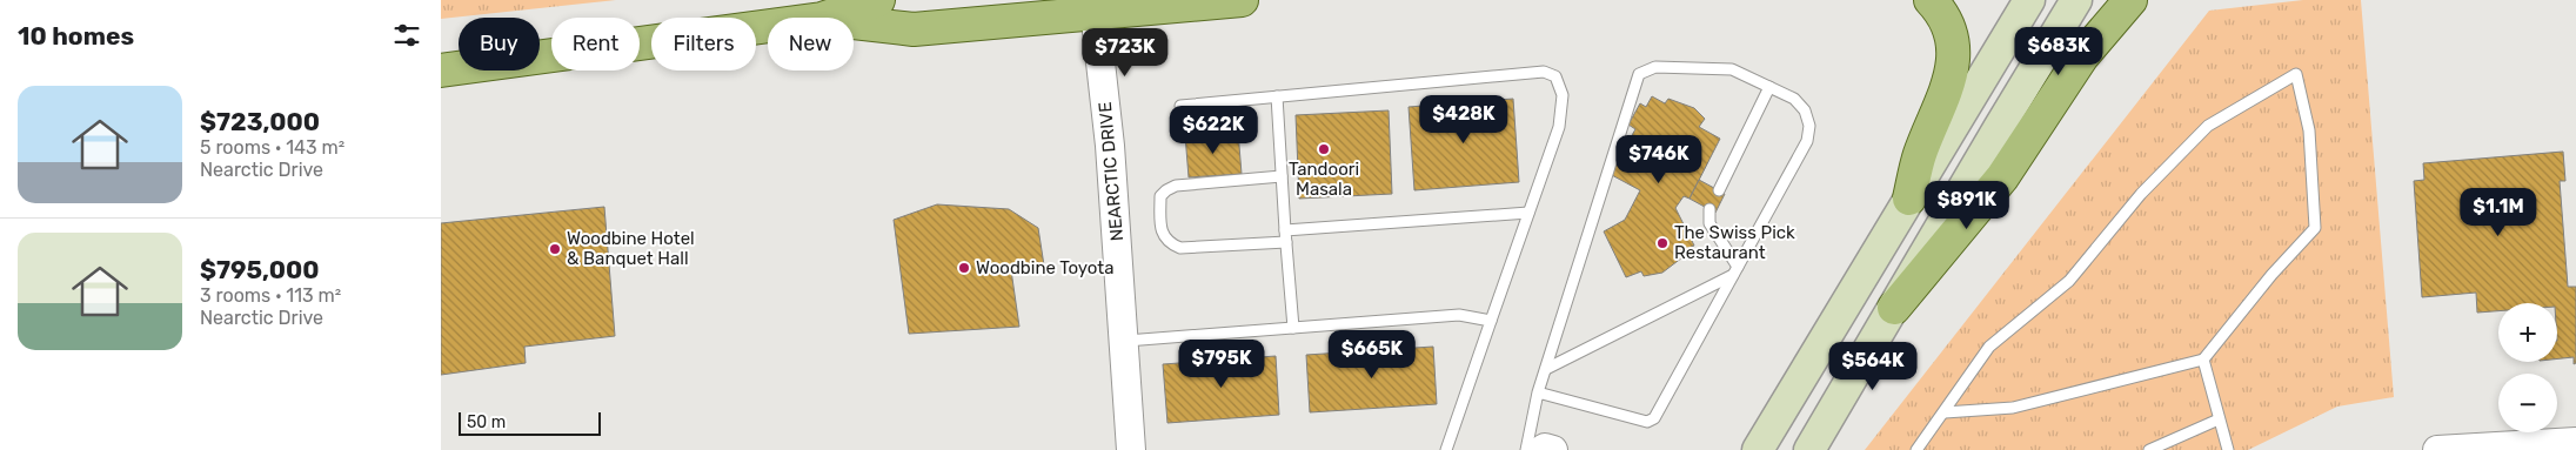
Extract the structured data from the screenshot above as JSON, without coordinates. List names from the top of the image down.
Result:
{
  "streets": {
    "street": ["NEARCTIC DRIVE"]
  },
  "places": [
    "Tandoori Masala",
    "The Swiss Pick Restaurant",
    "Woodbine Hotel & Banquet Hall",
    "Woodbine Toyota"
  ],
  "scale_bar": "50 m",
  "page": {
    "heading": "10 homes",
    "chip": [
      "Buy",
      "Rent",
      "Filters",
      "New"
    ],
    "price": [
      "$683K",
      "$723K",
      "$428K",
      "$622K",
      "$746K",
      "$891K",
      "$1.1M",
      "$665K",
      "$795K",
      "$564K"
    ],
    "list": [
      {
        "name": "$723,000",
        "note": "5 rooms · 143 m² · Nearctic Drive"
      },
      {
        "name": "$795,000",
        "note": "3 rooms · 113 m² · Nearctic Drive"
      }
    ],
    "map_buttons": ["+", "−"],
    "scale": "50 m"
  }
}
